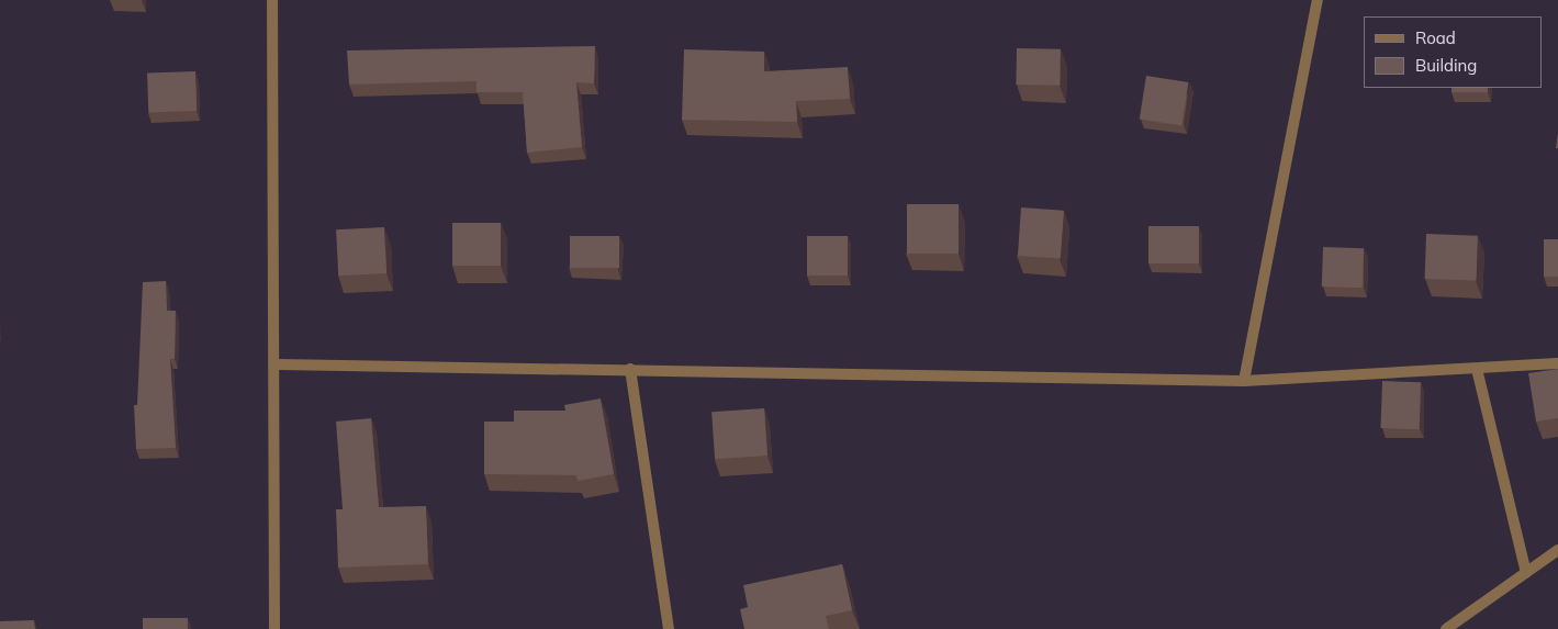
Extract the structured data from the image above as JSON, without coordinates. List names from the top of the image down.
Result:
{
  "legend": ["Road", "Building"]
}
